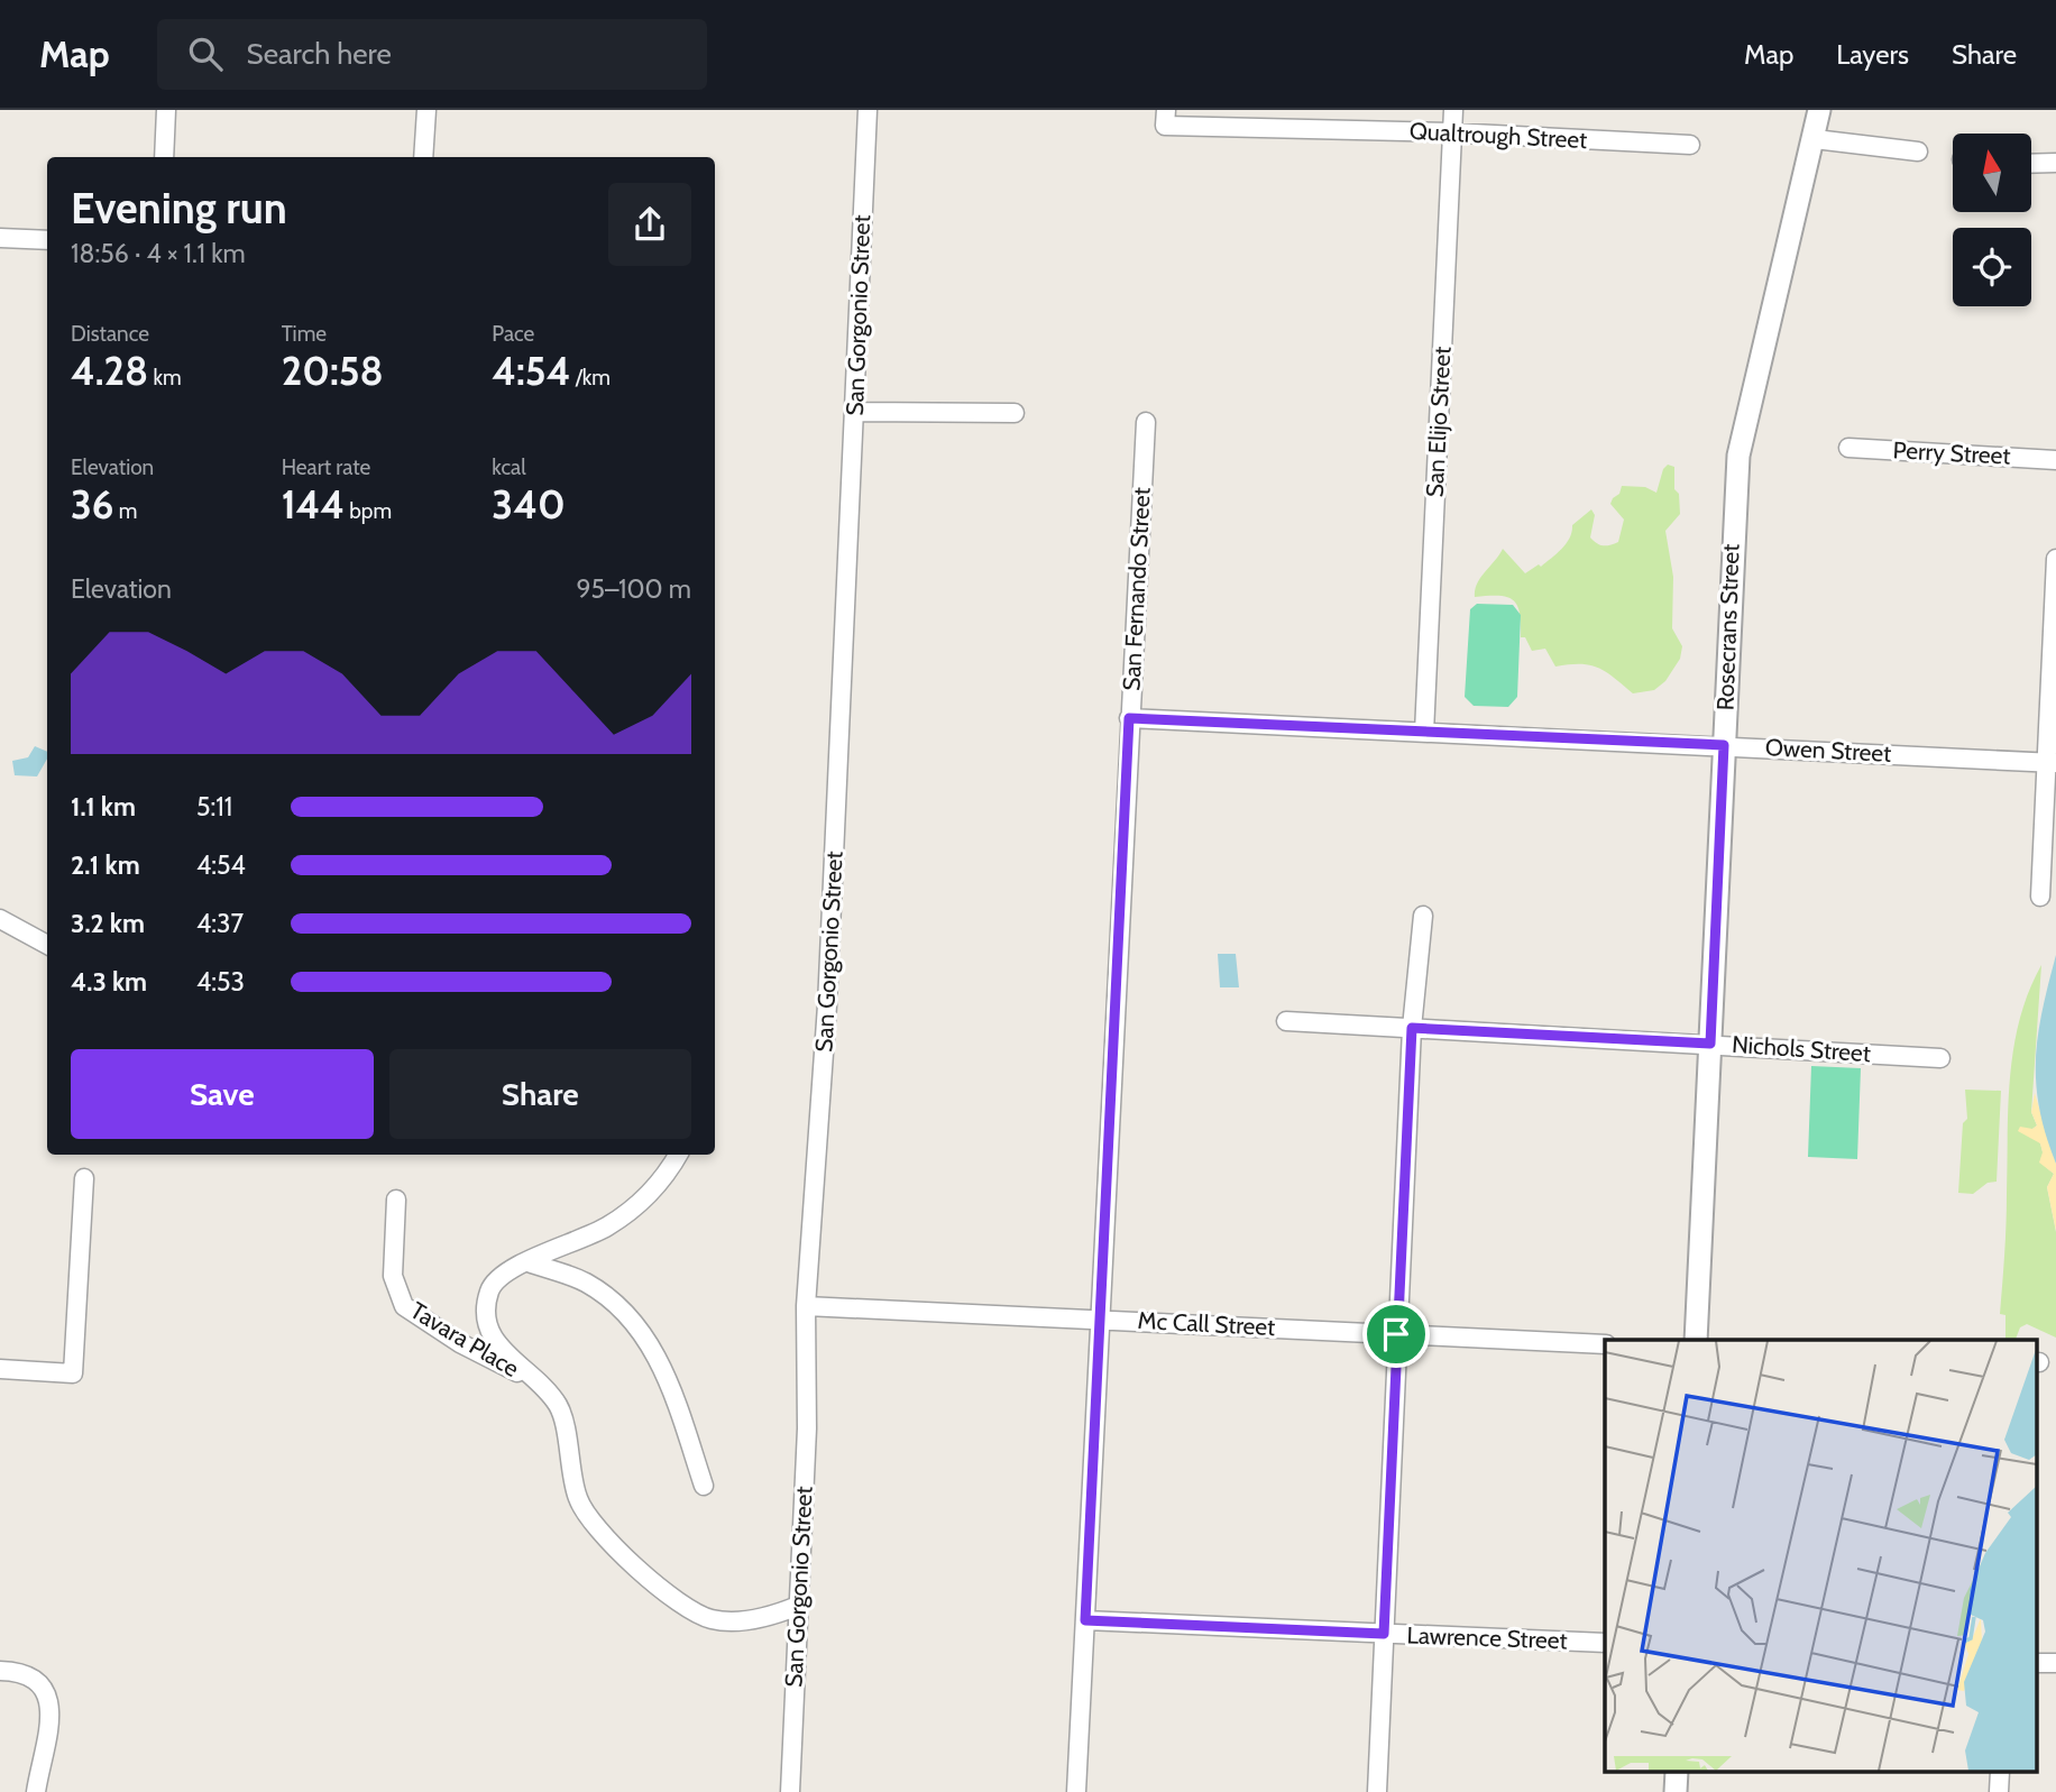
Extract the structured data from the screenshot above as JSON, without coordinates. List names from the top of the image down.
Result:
{
  "streets": {
    "street": [
      "Qualtrough Street",
      "San Gorgonio Street",
      "San Elijo Street",
      "Perry Street",
      "San Fernando Street",
      "Rosecrans Street",
      "Owen Street",
      "Nichols Street",
      "Mc Call Street",
      "Tavara Place",
      "Lawrence Street"
    ]
  },
  "crossings": [
    ["Qualtrough Street", "San Elijo Street"],
    ["San Gorgonio Street", "Mc Call Street"],
    ["San Elijo Street", "Owen Street"],
    ["San Fernando Street", "Owen Street"],
    ["San Fernando Street", "Mc Call Street"],
    ["San Fernando Street", "Lawrence Street"],
    ["Rosecrans Street", "Owen Street"],
    ["Rosecrans Street", "Nichols Street"]
  ],
  "north": "top",
  "page": {
    "header": "Map",
    "search": "Search here",
    "nav": ["Map", "Layers", "Share"],
    "heading": ["Evening run", "18:56 · 4 × 1.1 km"],
    "stats": [
      ["Distance", "4.28 km"],
      ["Time", "20:58"],
      ["Pace", "4:54 /km"],
      ["Elevation", "36 m"],
      ["Heart rate", "144 bpm"],
      ["kcal", "340"]
    ],
    "chart": ["Elevation", "95–100 m"],
    "list": [
      {
        "name": "1.1 km",
        "note": "5:11"
      },
      {
        "name": "2.1 km",
        "note": "4:54"
      },
      {
        "name": "3.2 km",
        "note": "4:37"
      },
      {
        "name": "4.3 km",
        "note": "4:53"
      }
    ],
    "buttons": ["Save", "Share"]
  }
}
